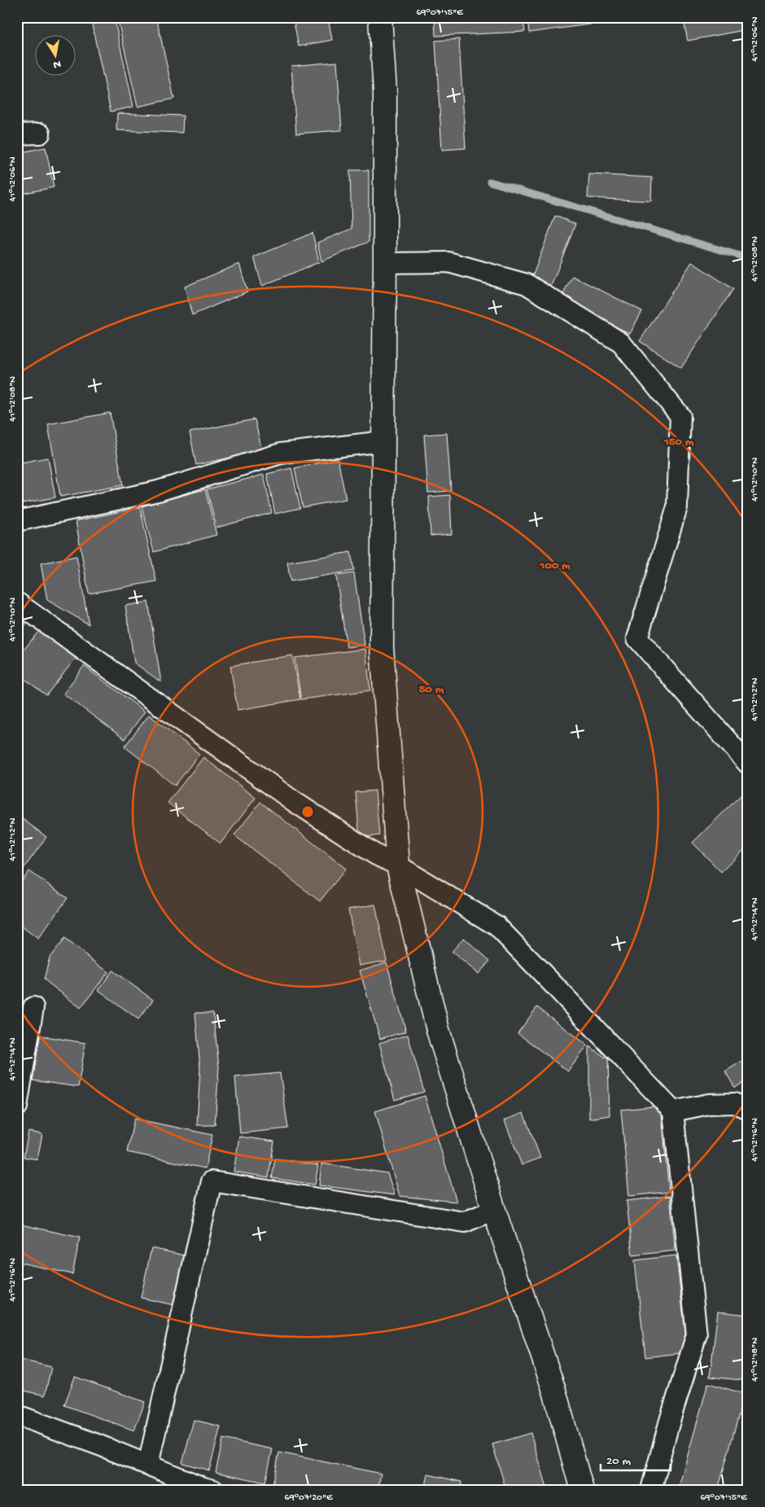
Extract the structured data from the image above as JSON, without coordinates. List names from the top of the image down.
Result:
{
  "scale_bar": "20 m",
  "north": "bottom",
  "coordinates": [
    "69°07'15\"E",
    "41°12'06\"N",
    "41°12'08\"N",
    "41°12'10\"N",
    "41°12'12\"N",
    "41°12'14\"N",
    "41°12'16\"N",
    "41°12'18\"N",
    "69°07'20\"E"
  ],
  "rings": ["150 m", "100 m", "50 m"]
}
